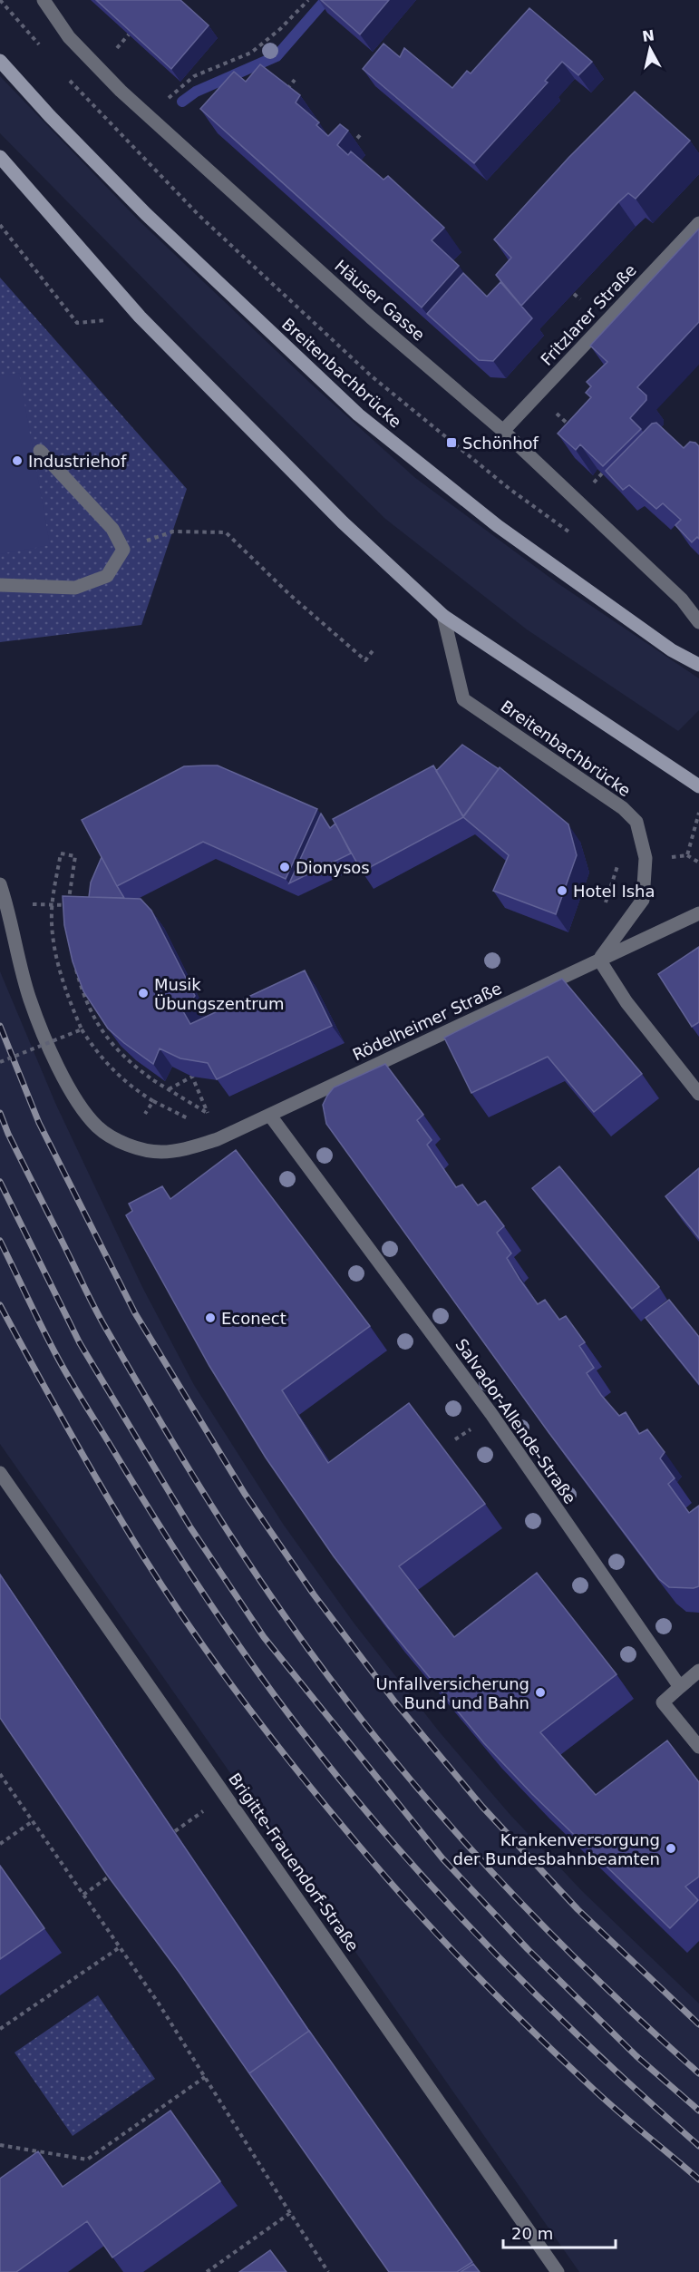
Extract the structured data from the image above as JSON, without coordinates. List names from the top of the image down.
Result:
{
  "streets": {
    "main road": ["Breitenbachbrücke"],
    "street": [
      "Häuser Gasse",
      "Fritzlarer Straße",
      "Rödelheimer Straße",
      "Salvador-Allende-Straße",
      "Brigitte-Frauendorf-Straße"
    ]
  },
  "crossings": [
    ["Häuser Gasse", "Fritzlarer Straße"],
    ["Breitenbachbrücke", "Rödelheimer Straße"],
    ["Rödelheimer Straße", "Salvador-Allende-Straße"]
  ],
  "places": {
    "transit": ["Schönhof"],
    "other": [
      "Industriehof",
      "Dionysos",
      "Hotel Isha",
      "Musik Übungszentrum",
      "Econect",
      "Unfallversicherung Bund und Bahn",
      "Krankenversorgung der Bundesbahnbeamten"
    ]
  },
  "scale_bar": "20 m",
  "north": "top"
}
